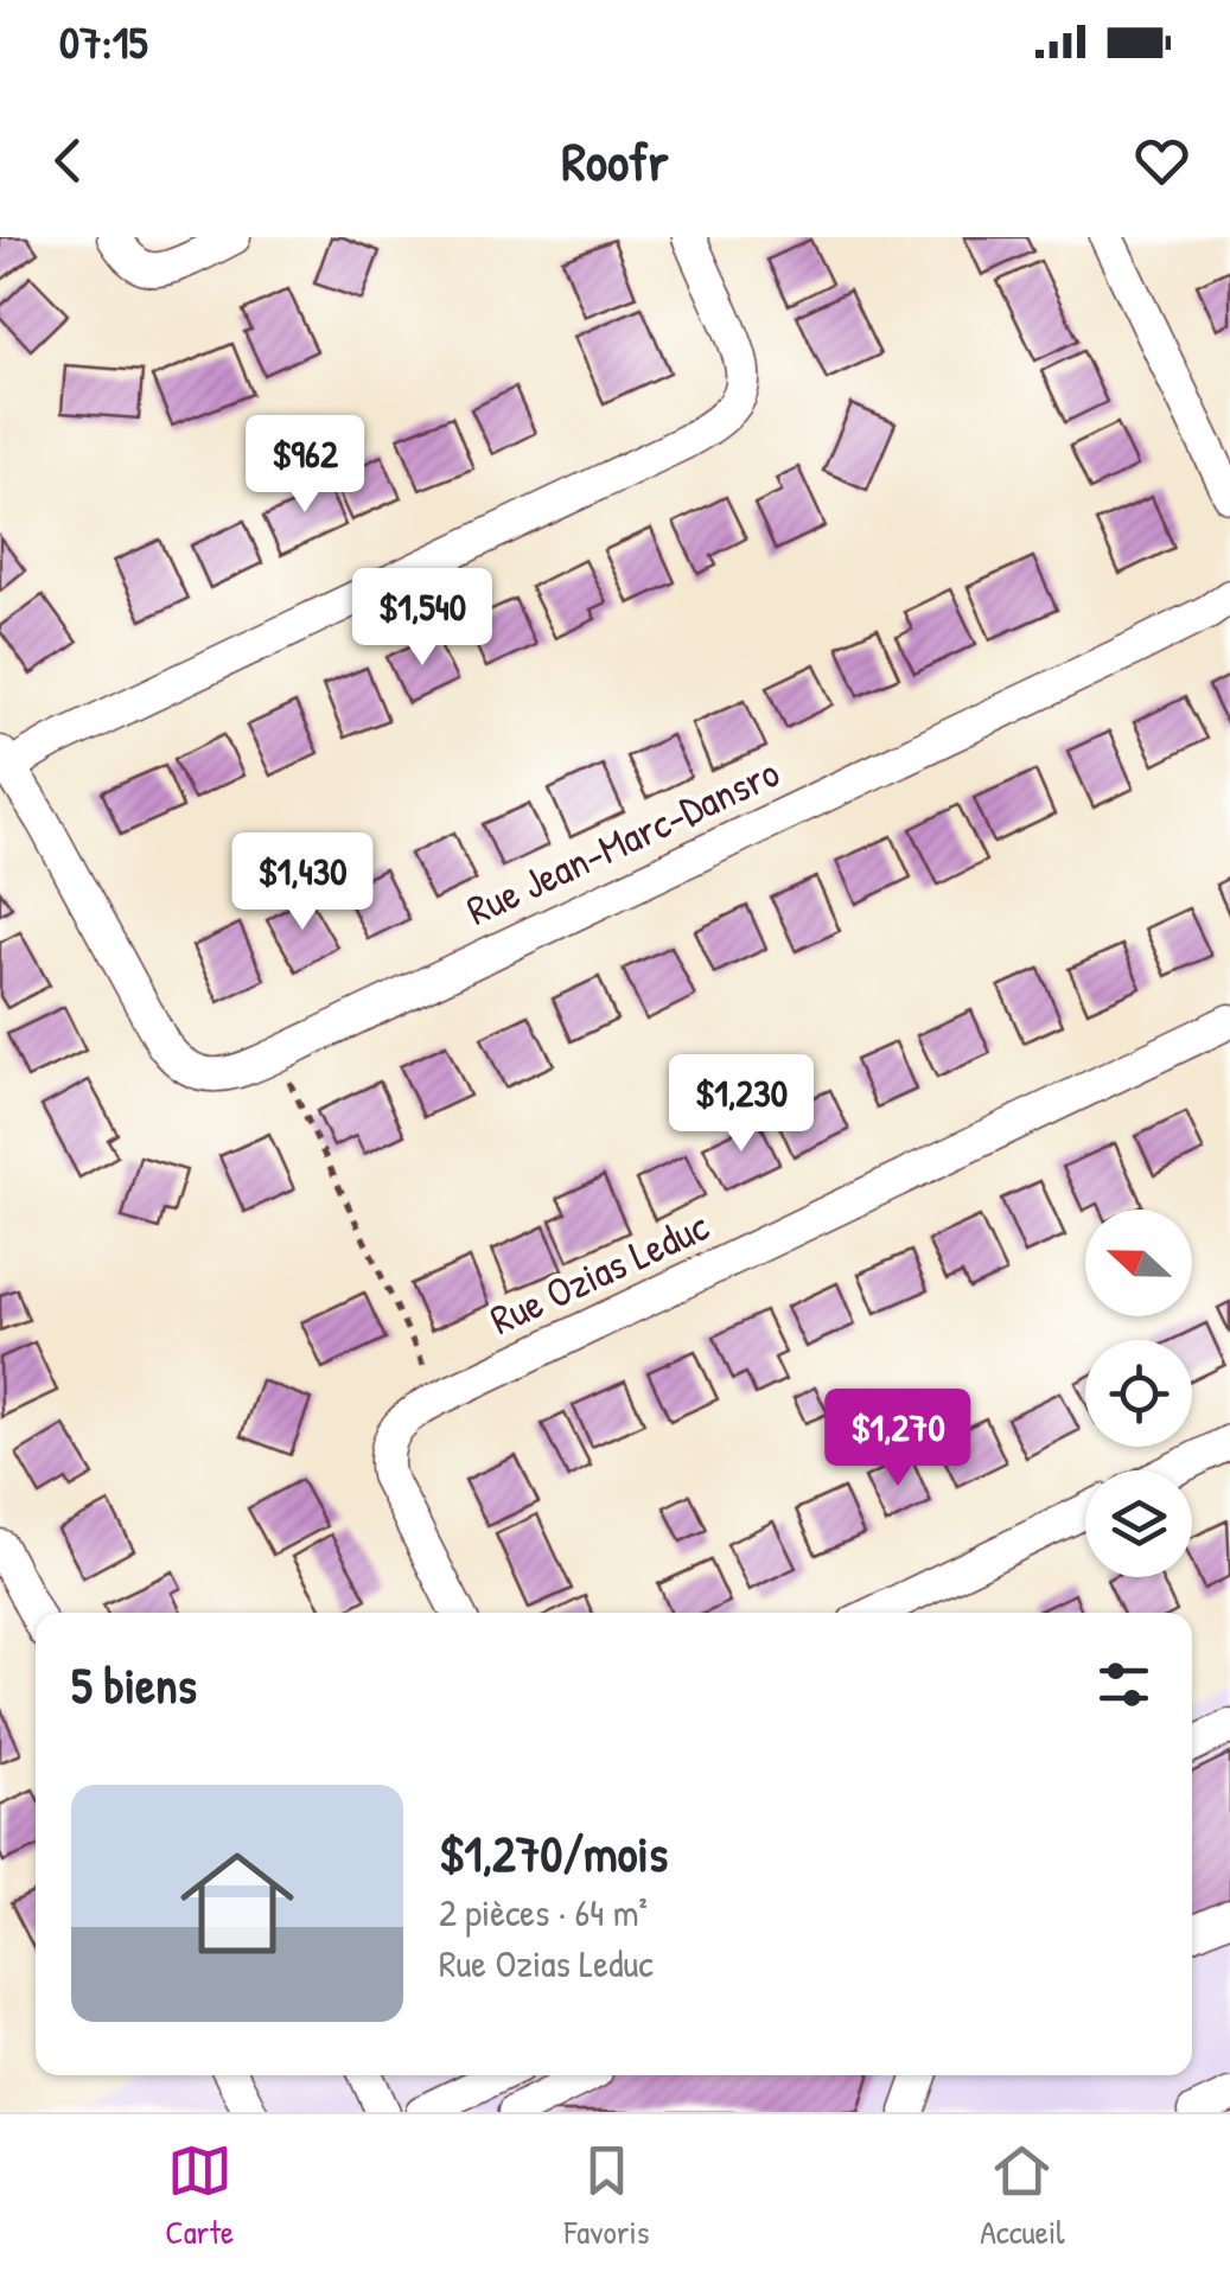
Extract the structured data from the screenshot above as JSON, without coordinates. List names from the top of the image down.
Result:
{
  "streets": {
    "street": ["Rue Jean-Marc-Dansro", "Rue Ozias Leduc"]
  },
  "north": "left",
  "page": {
    "status": "07:15",
    "header": "Roofr",
    "price": [
      "$962",
      "$1,540",
      "$1,430",
      "$1,230",
      "$1,270"
    ],
    "heading": "5 biens",
    "list": [
      {
        "name": "$1,270/mois",
        "note": "2 pièces · 64 m² · Rue Ozias Leduc"
      }
    ],
    "tabs": ["Carte", "Favoris", "Accueil"]
  }
}
